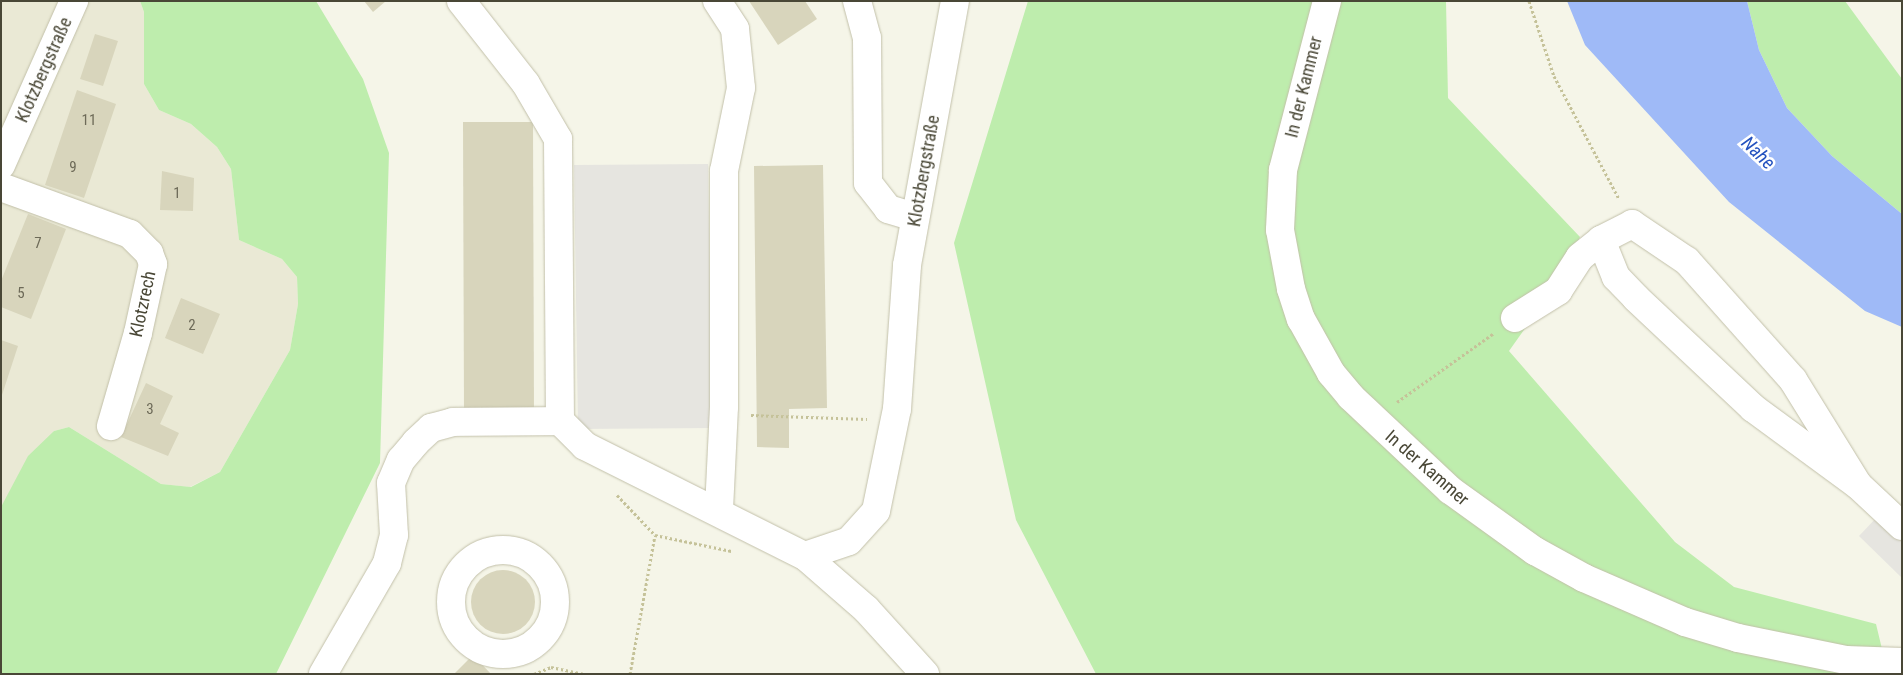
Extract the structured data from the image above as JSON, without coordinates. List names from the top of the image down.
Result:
{
  "streets": {
    "street": ["Klotzbergstraße", "In der Kammer", "Klotzrech"]
  },
  "water": ["Nahe"],
  "house_numbers": [
    "11",
    "9",
    "1",
    "7",
    "5",
    "2",
    "3"
  ]
}
